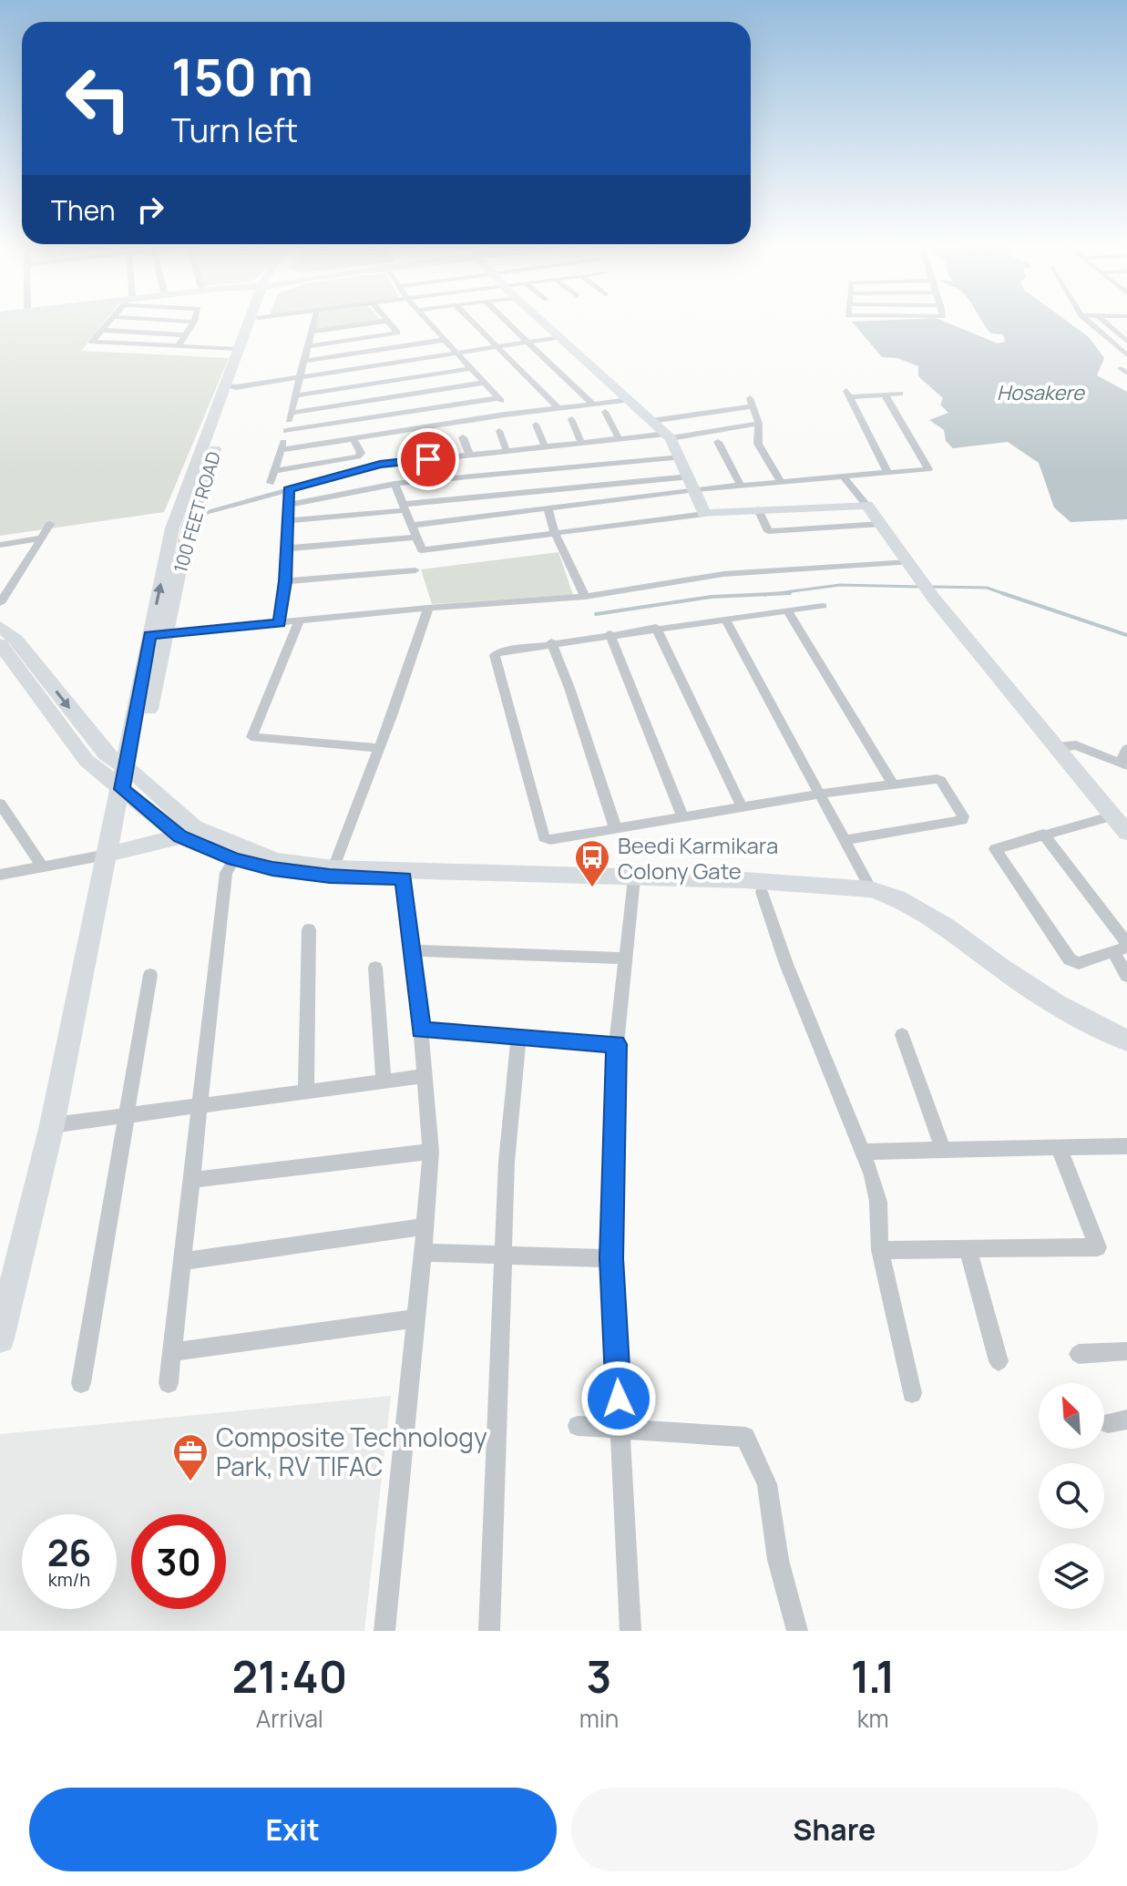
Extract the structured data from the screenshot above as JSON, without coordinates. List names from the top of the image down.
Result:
{
  "streets": {
    "main road": ["100 FEET ROAD"]
  },
  "water": ["Hosakere"],
  "places": {
    "bus stop": ["Beedi Karmikara Colony Gate"],
    "office": ["Composite Technology Park, RV TIFAC"]
  },
  "north": "top left",
  "page": {
    "turn": ["150 m", "Turn left"],
    "then": "Then",
    "speed": "26 km/h",
    "limit": "30",
    "eta": [
      "21:40",
      "Arrival",
      "3",
      "min",
      "1.1",
      "km"
    ],
    "buttons": ["Exit", "Share"]
  }
}
